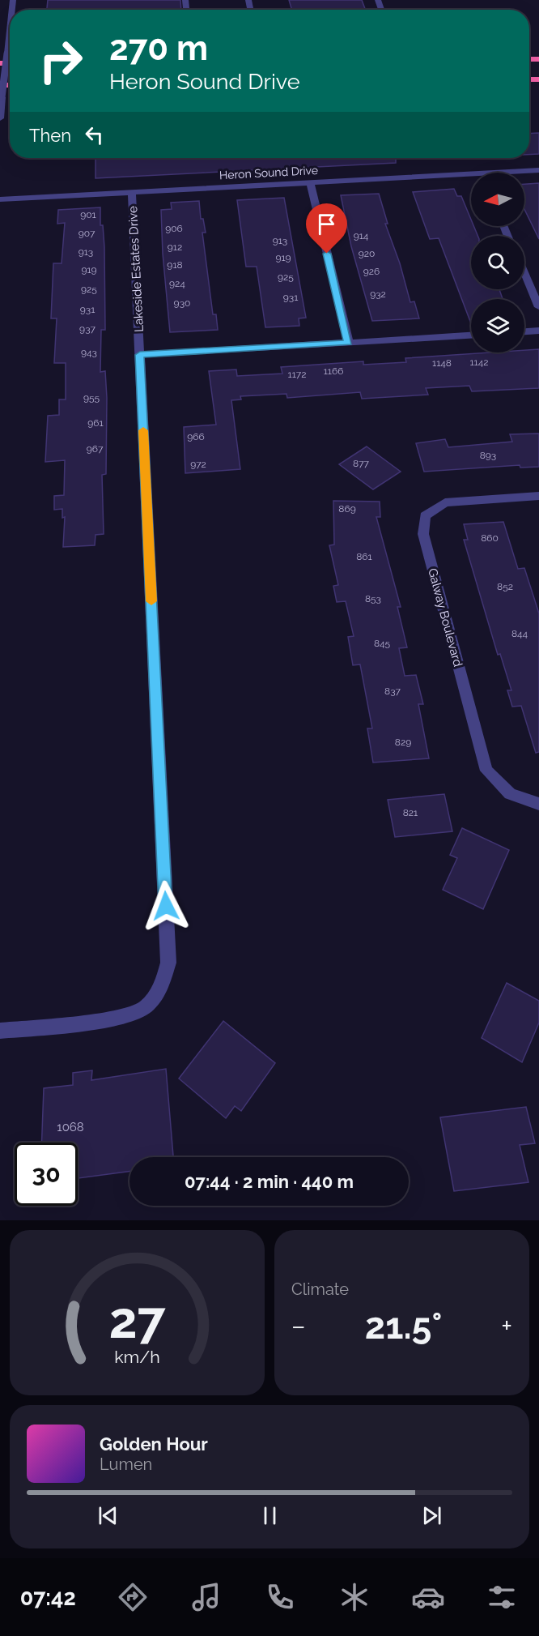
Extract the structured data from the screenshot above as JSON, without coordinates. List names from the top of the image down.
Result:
{
  "streets": {
    "street": ["Heron Sound Drive", "Lakeside Estates Drive", "Galway Boulevard"]
  },
  "crossings": [
    ["Heron Sound Drive", "Lakeside Estates Drive"]
  ],
  "house_numbers": [
    "901",
    "906",
    "907",
    "914",
    "913",
    "912",
    "913",
    "920",
    "919",
    "918",
    "919",
    "926",
    "925",
    "924",
    "925",
    "932",
    "931",
    "930",
    "931",
    "937",
    "943",
    "1142",
    "1148",
    "1166",
    "1172",
    "955",
    "961",
    "966",
    "967",
    "893",
    "877",
    "972",
    "869",
    "860",
    "861",
    "852",
    "853",
    "844",
    "845",
    "837",
    "829",
    "821",
    "1068"
  ],
  "north": "left",
  "page": {
    "turn": ["270 m", "Heron Sound Drive"],
    "then": "Then",
    "limit": "30",
    "trip": "07:44 · 2 min · 440 m",
    "tile": "Climate",
    "heat": ["−", "21.5°", "+"],
    "song": ["Golden Hour", "Lumen"],
    "tabs": "07:42",
    "gauge": ["27", "km/h"]
  }
}
